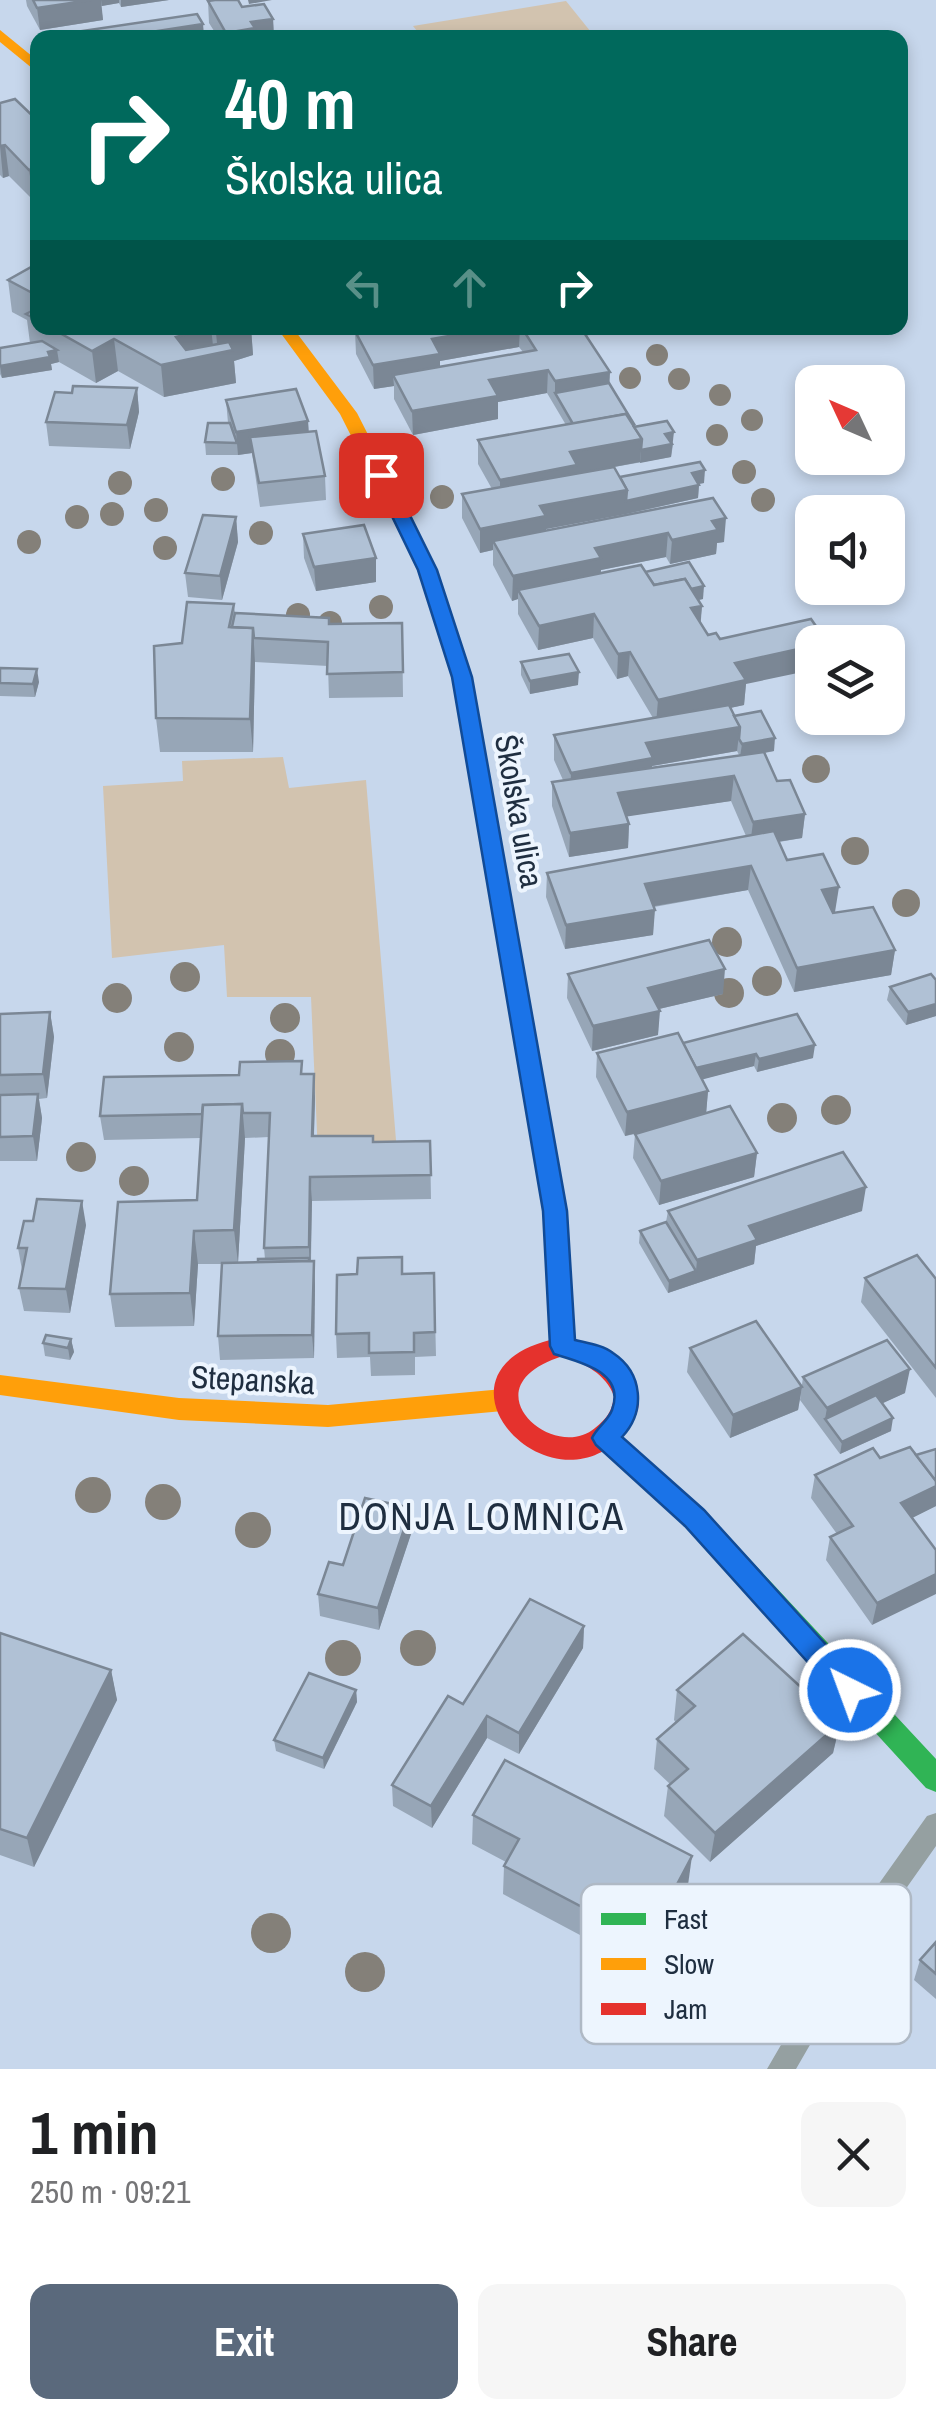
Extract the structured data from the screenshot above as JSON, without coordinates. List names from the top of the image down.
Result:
{
  "streets": {
    "street": ["Školska ulica", "Stepanska"]
  },
  "crossings": [
    ["Školska ulica", "Stepanska"]
  ],
  "districts": ["DONJA LOMNICA"],
  "legend": ["Fast", "Slow", "Jam"],
  "north": "top left",
  "page": {
    "turn": ["40 m", "Školska ulica"],
    "heading": ["1 min", "250 m · 09:21"],
    "buttons": ["Exit", "Share"]
  }
}
